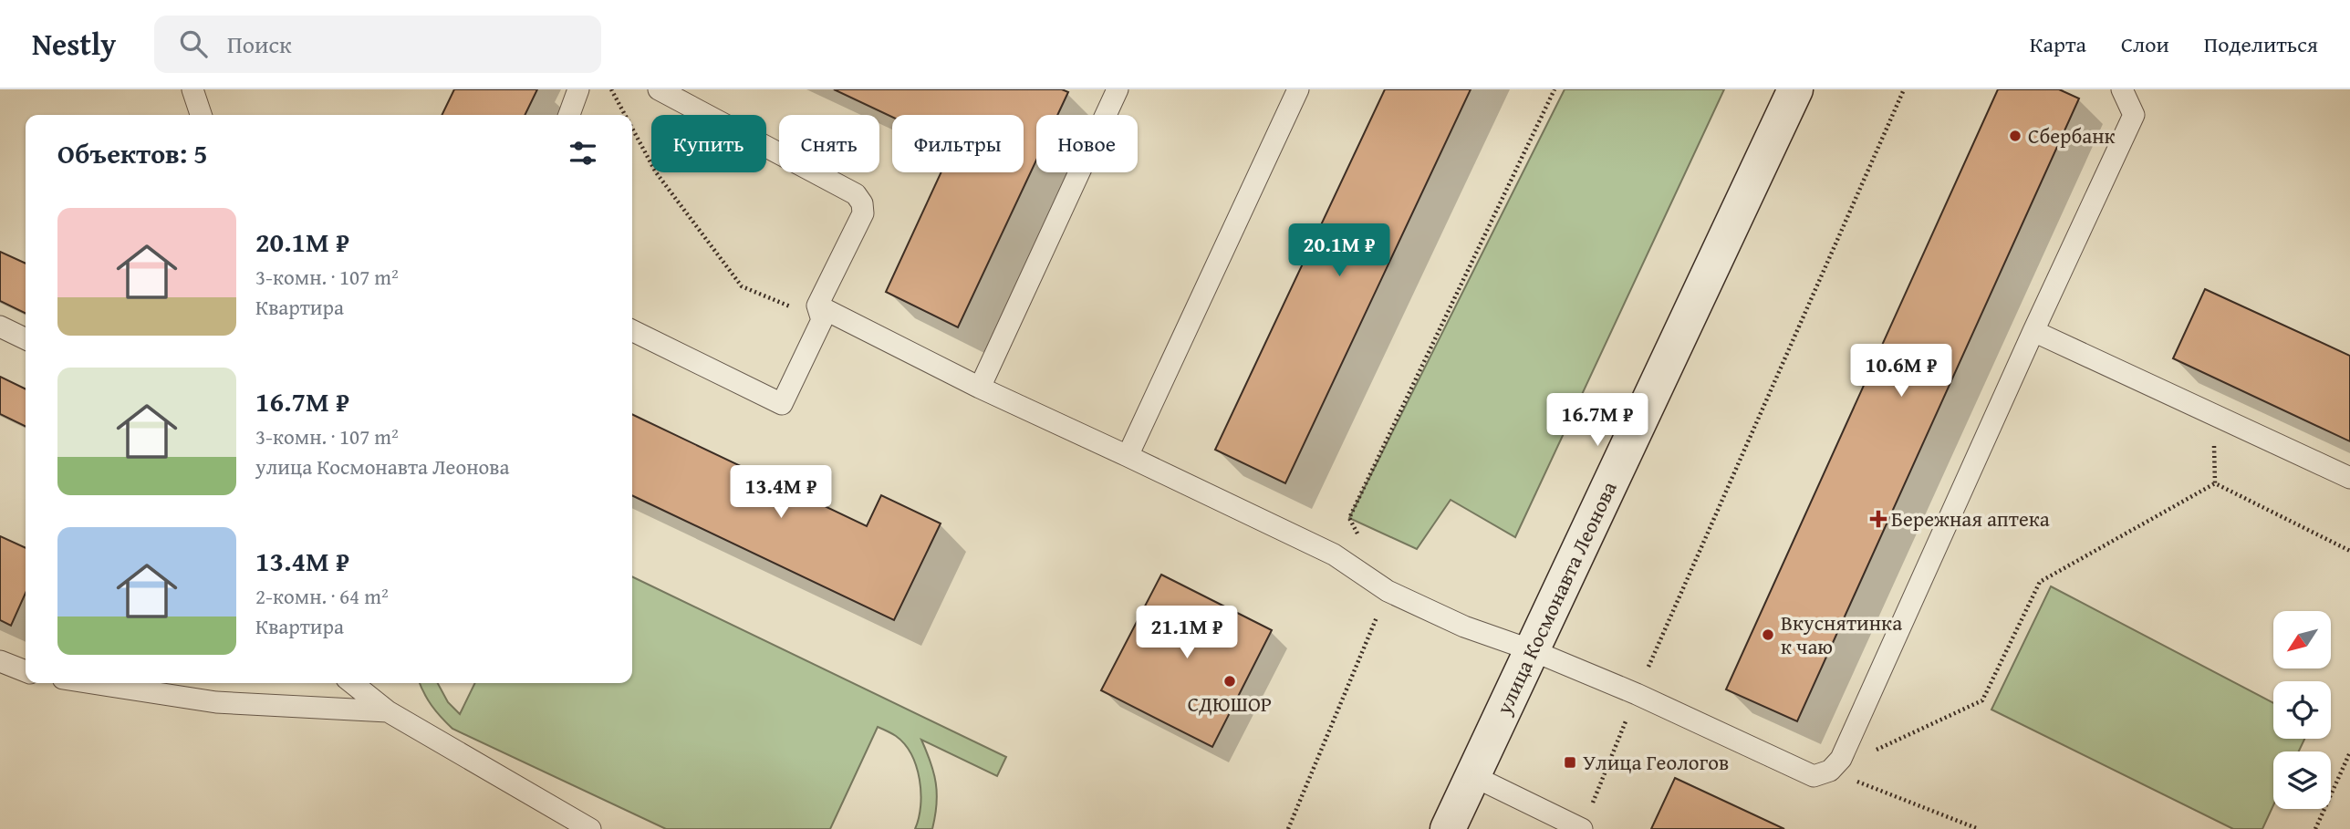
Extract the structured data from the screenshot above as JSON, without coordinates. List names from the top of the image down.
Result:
{
  "streets": {
    "main road": ["улица Космонавта Леонова"]
  },
  "places": {
    "other": ["Сбербанк", "Вкуснятинка к чаю", "СДЮШОР"],
    "health": ["Бережная аптека"],
    "transit": ["Улица Геологов"]
  },
  "north": "bottom left",
  "page": {
    "header": "Nestly",
    "search": "Поиск",
    "nav": ["Карта", "Слои", "Поделиться"],
    "chip": [
      "Купить",
      "Снять",
      "Фильтры",
      "Новое"
    ],
    "heading": "Объектов: 5",
    "list": [
      {
        "name": "20.1M ₽",
        "note": "3-комн. · 107 m² · Квартира"
      },
      {
        "name": "16.7M ₽",
        "note": "3-комн. · 107 m² · улица Космонавта Леонова"
      },
      {
        "name": "13.4M ₽",
        "note": "2-комн. · 64 m² · Квартира"
      }
    ],
    "price": [
      "20.1M ₽",
      "10.6M ₽",
      "16.7M ₽",
      "13.4M ₽",
      "21.1M ₽"
    ]
  }
}
